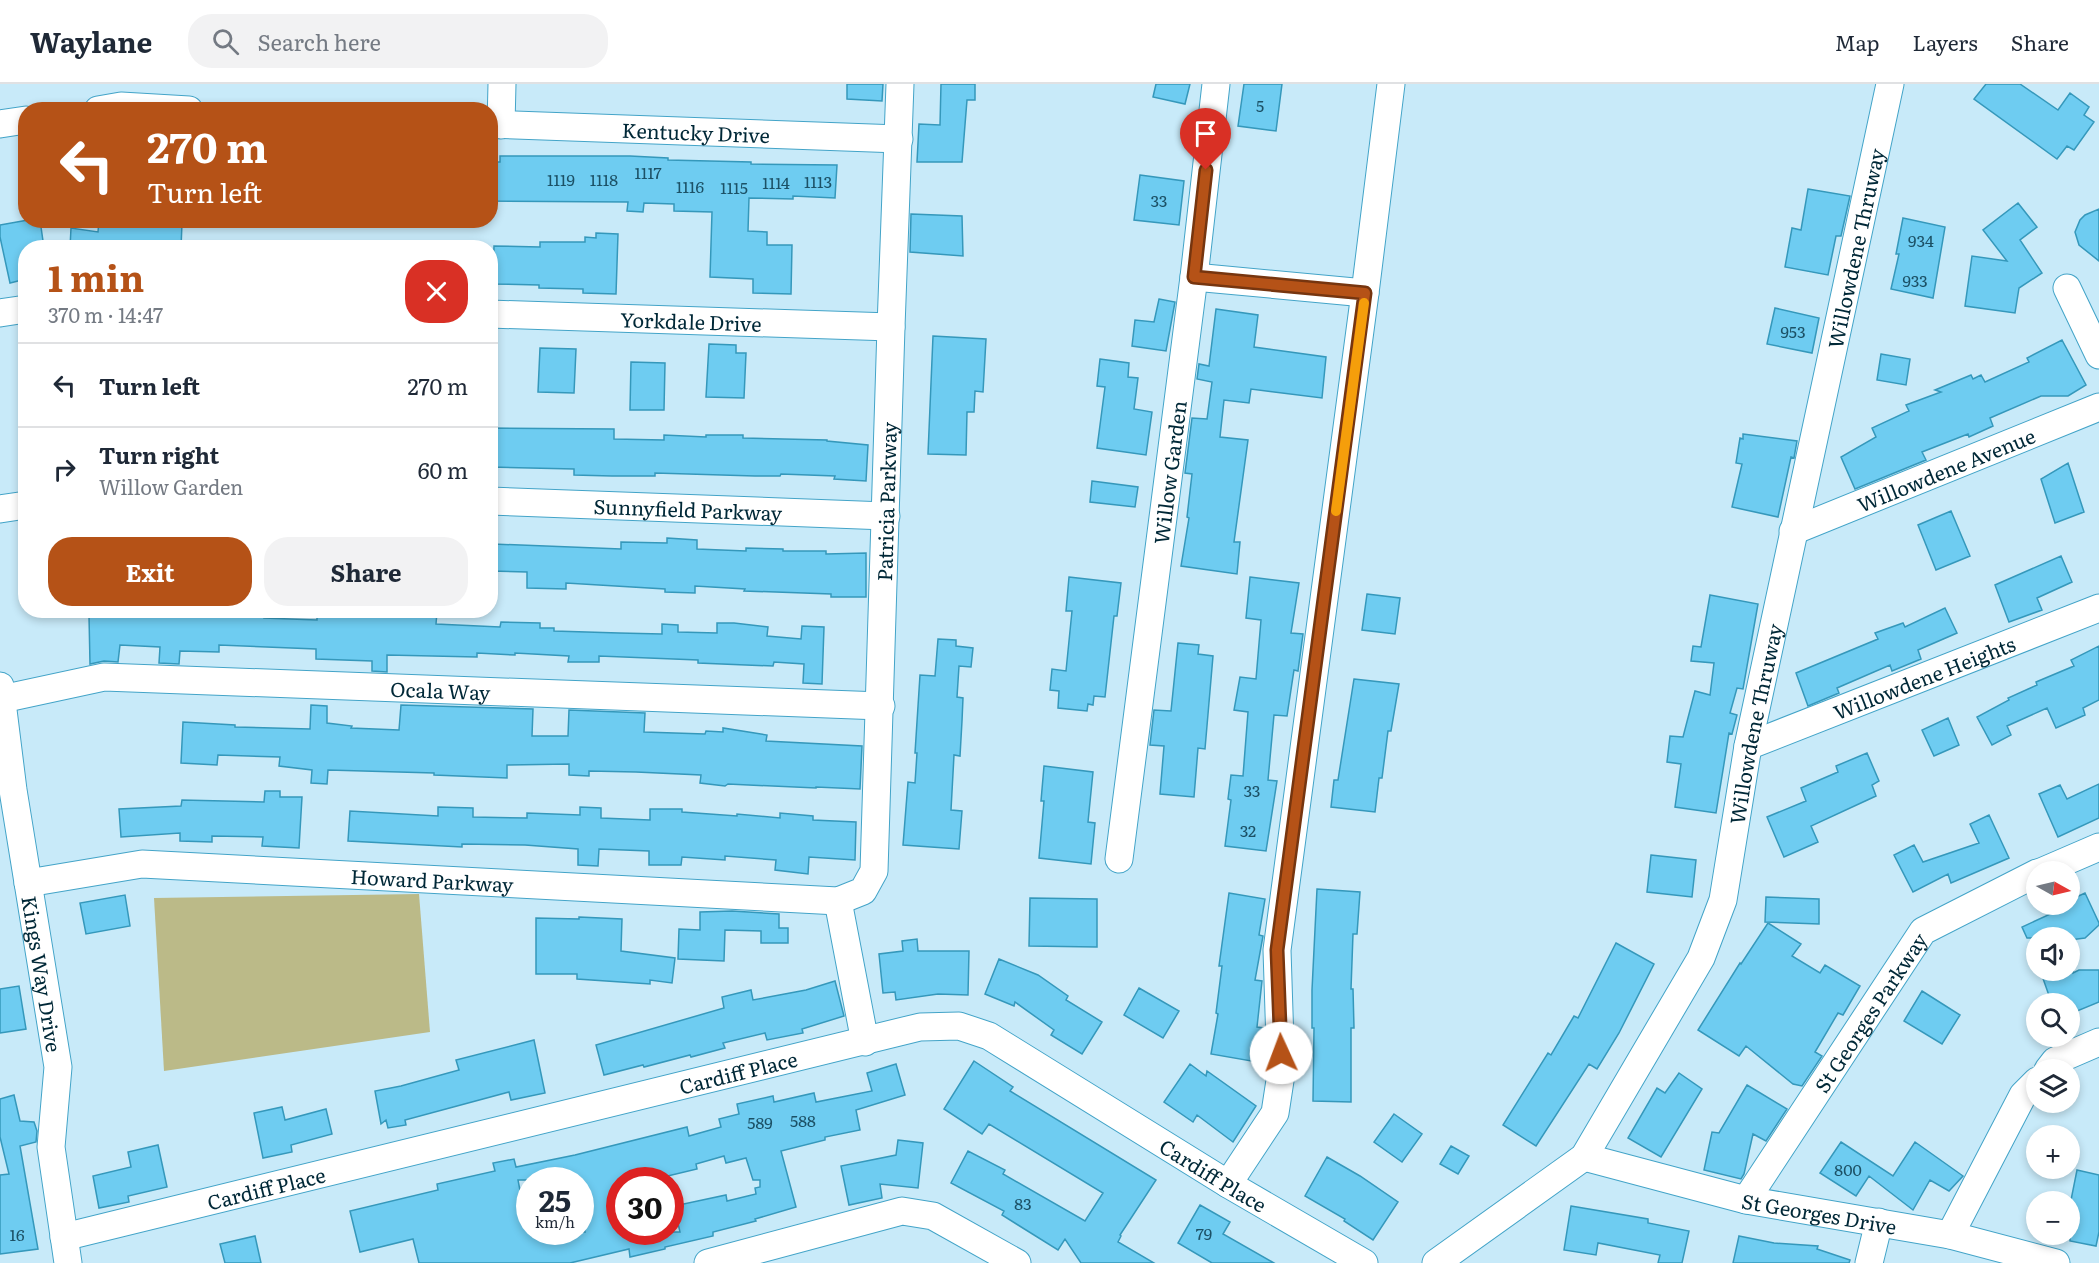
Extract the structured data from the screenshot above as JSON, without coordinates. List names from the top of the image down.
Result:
{
  "streets": {
    "street": [
      "Kentucky Drive",
      "Willowdene Thruway",
      "Yorkdale Drive",
      "Willowdene Avenue",
      "Willow Garden",
      "Patricia Parkway",
      "Sunnyfield Parkway",
      "Willowdene Heights",
      "Ocala Way",
      "Howard Parkway",
      "Kings Way Drive",
      "St Georges Parkway",
      "Cardiff Place",
      "St Georges Drive"
    ]
  },
  "crossings": [
    ["Kentucky Drive", "Patricia Parkway"],
    ["Willowdene Thruway", "Willowdene Avenue"],
    ["Willowdene Thruway", "Willowdene Heights"],
    ["Willowdene Thruway", "St Georges Drive"],
    ["Yorkdale Drive", "Patricia Parkway"],
    ["Patricia Parkway", "Sunnyfield Parkway"],
    ["Patricia Parkway", "Ocala Way"],
    ["Patricia Parkway", "Howard Parkway"],
    ["Ocala Way", "Kings Way Drive"],
    ["Howard Parkway", "Kings Way Drive"],
    ["Kings Way Drive", "Cardiff Place"],
    ["St Georges Parkway", "St Georges Drive"]
  ],
  "house_numbers": [
    "5",
    "1117",
    "1119",
    "1118",
    "1113",
    "1114",
    "1116",
    "1115",
    "33",
    "934",
    "933",
    "953",
    "33",
    "32",
    "588",
    "589",
    "800",
    "83",
    "79",
    "16"
  ],
  "north": "right",
  "page": {
    "header": "Waylane",
    "search": "Search here",
    "nav": ["Map", "Layers", "Share"],
    "turn": ["270 m", "Turn left"],
    "heading": ["1 min", "370 m · 14:47"],
    "list": [
      {
        "name": "Turn left",
        "value": "270 m"
      },
      {
        "name": "Turn right",
        "note": "Willow Garden",
        "value": "60 m"
      }
    ],
    "buttons": ["Exit", "Share"],
    "map_buttons": ["+", "−"],
    "speed": "25 km/h",
    "limit": "30"
  }
}
